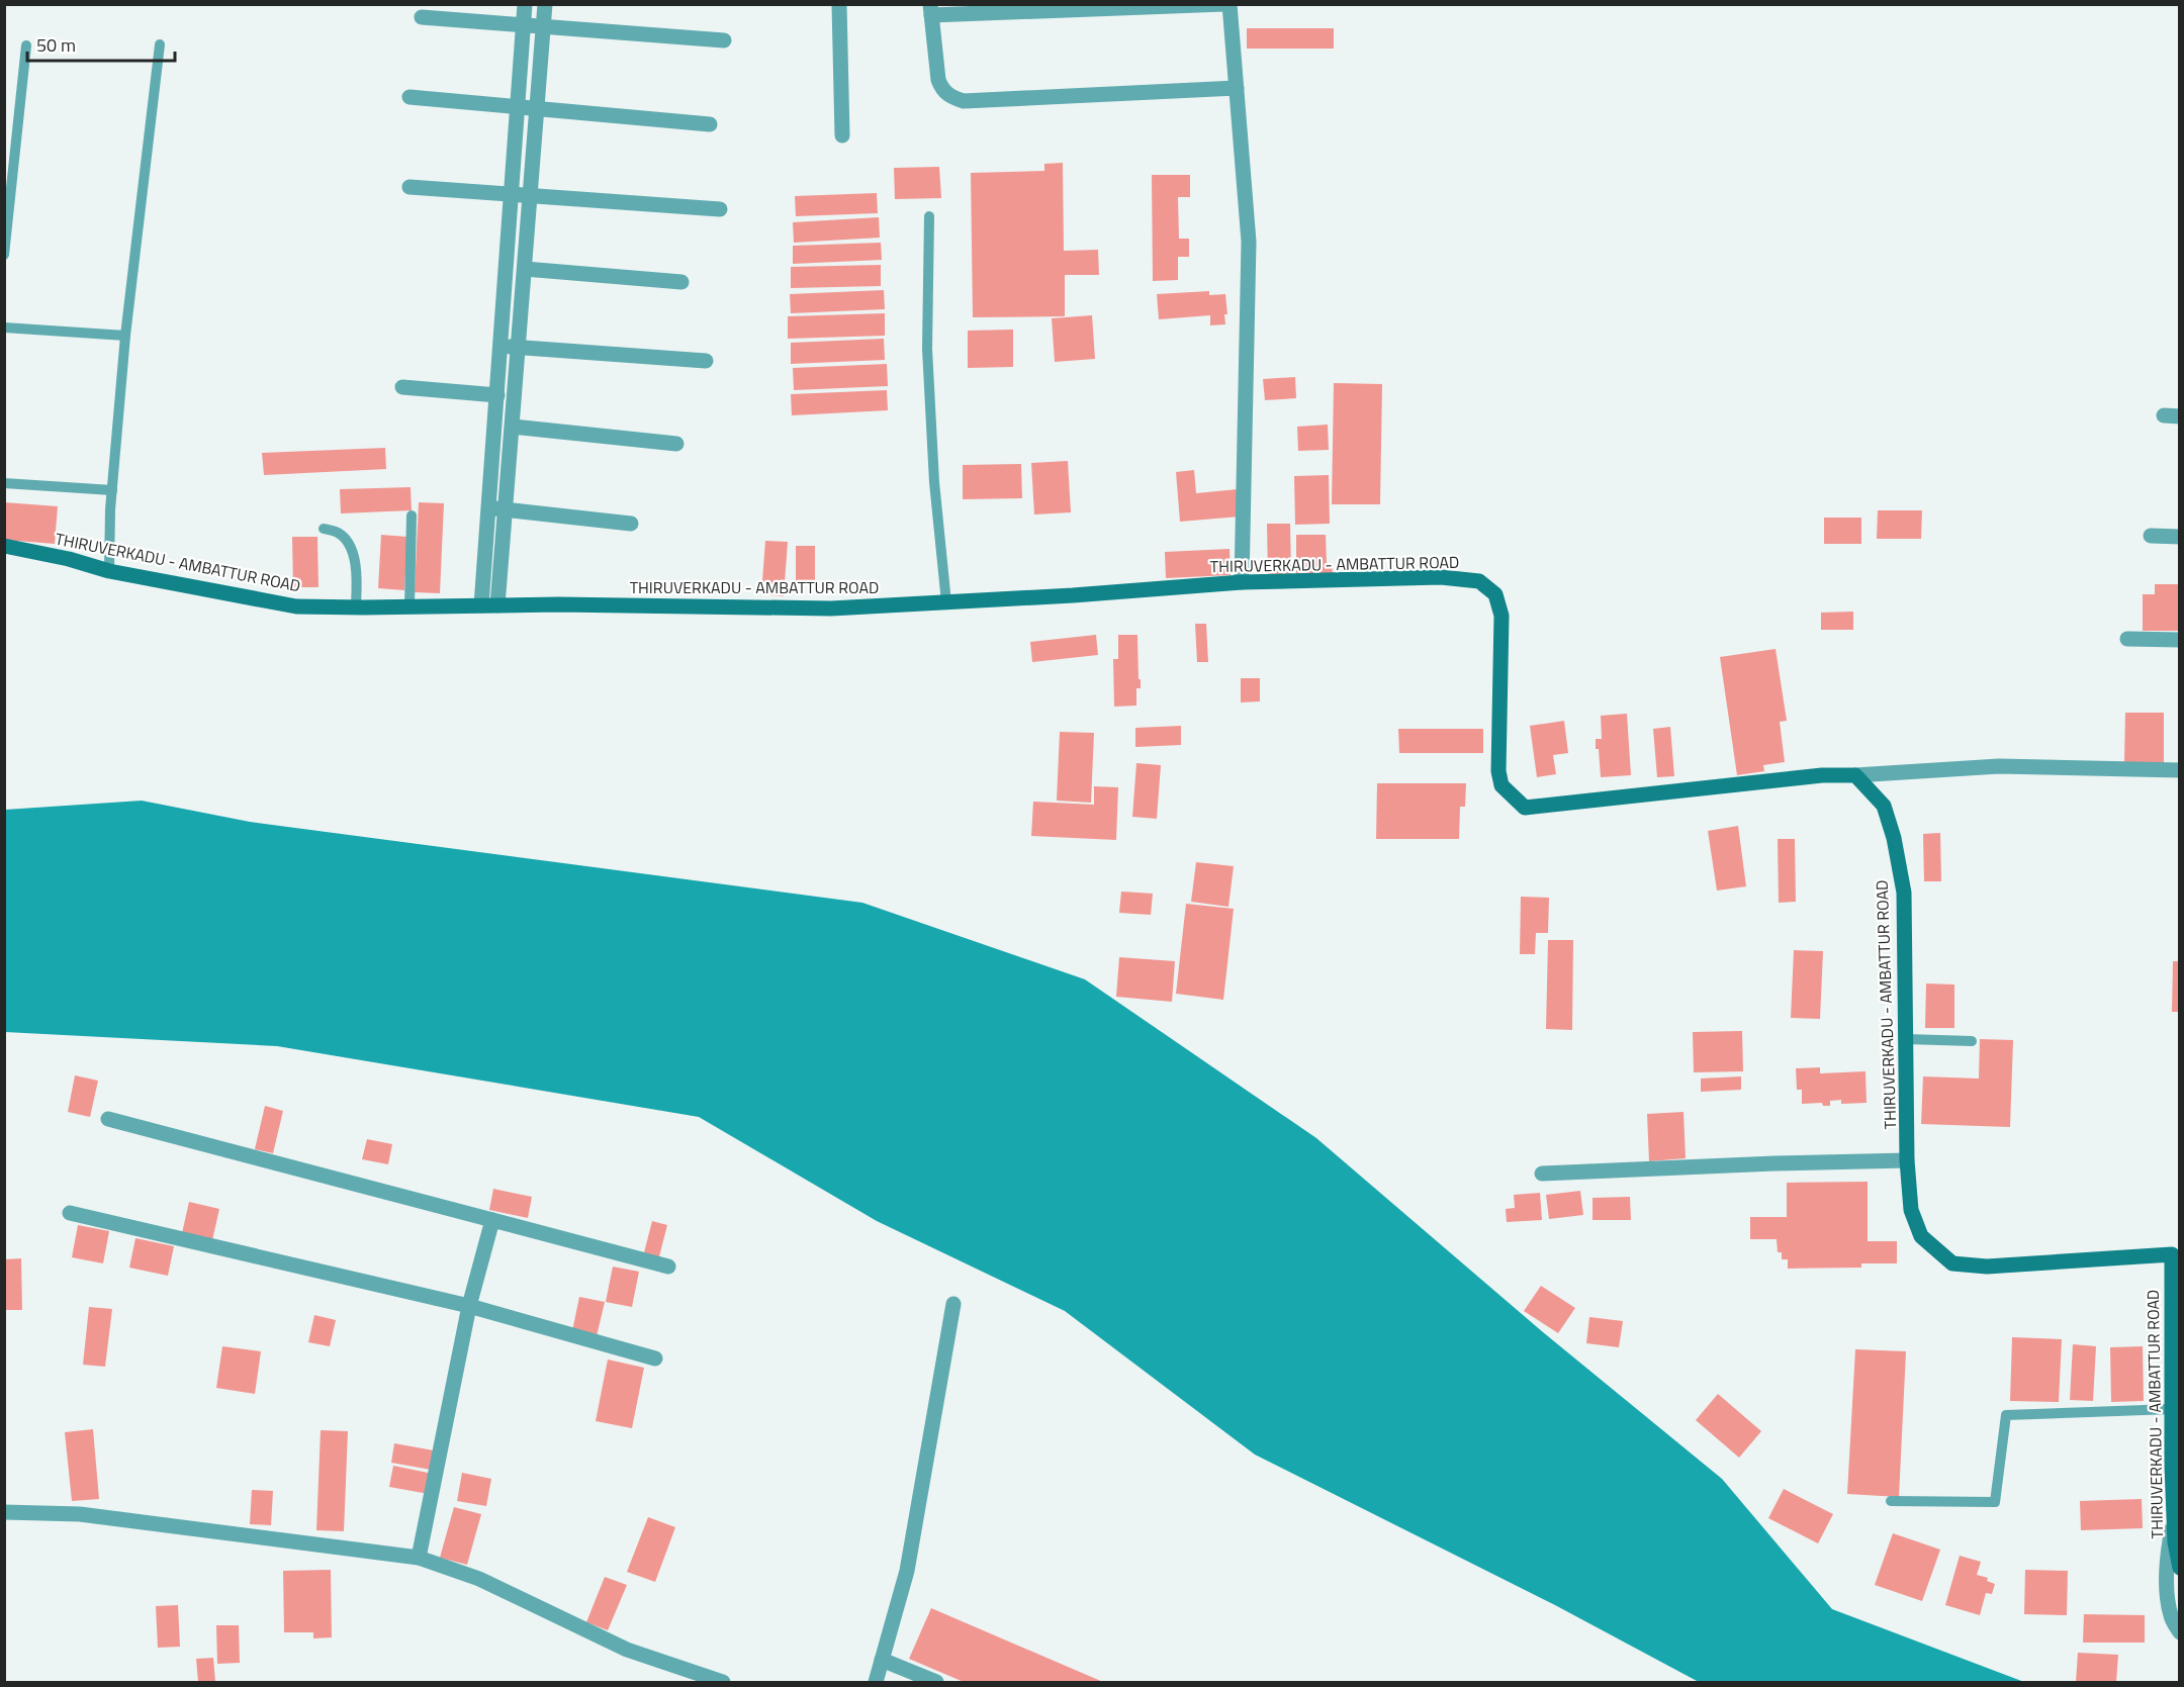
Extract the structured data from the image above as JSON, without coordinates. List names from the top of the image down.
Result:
{
  "streets": {
    "main road": ["THIRUVERKADU - AMBATTUR ROAD"]
  },
  "scale_bar": "50 m"
}
